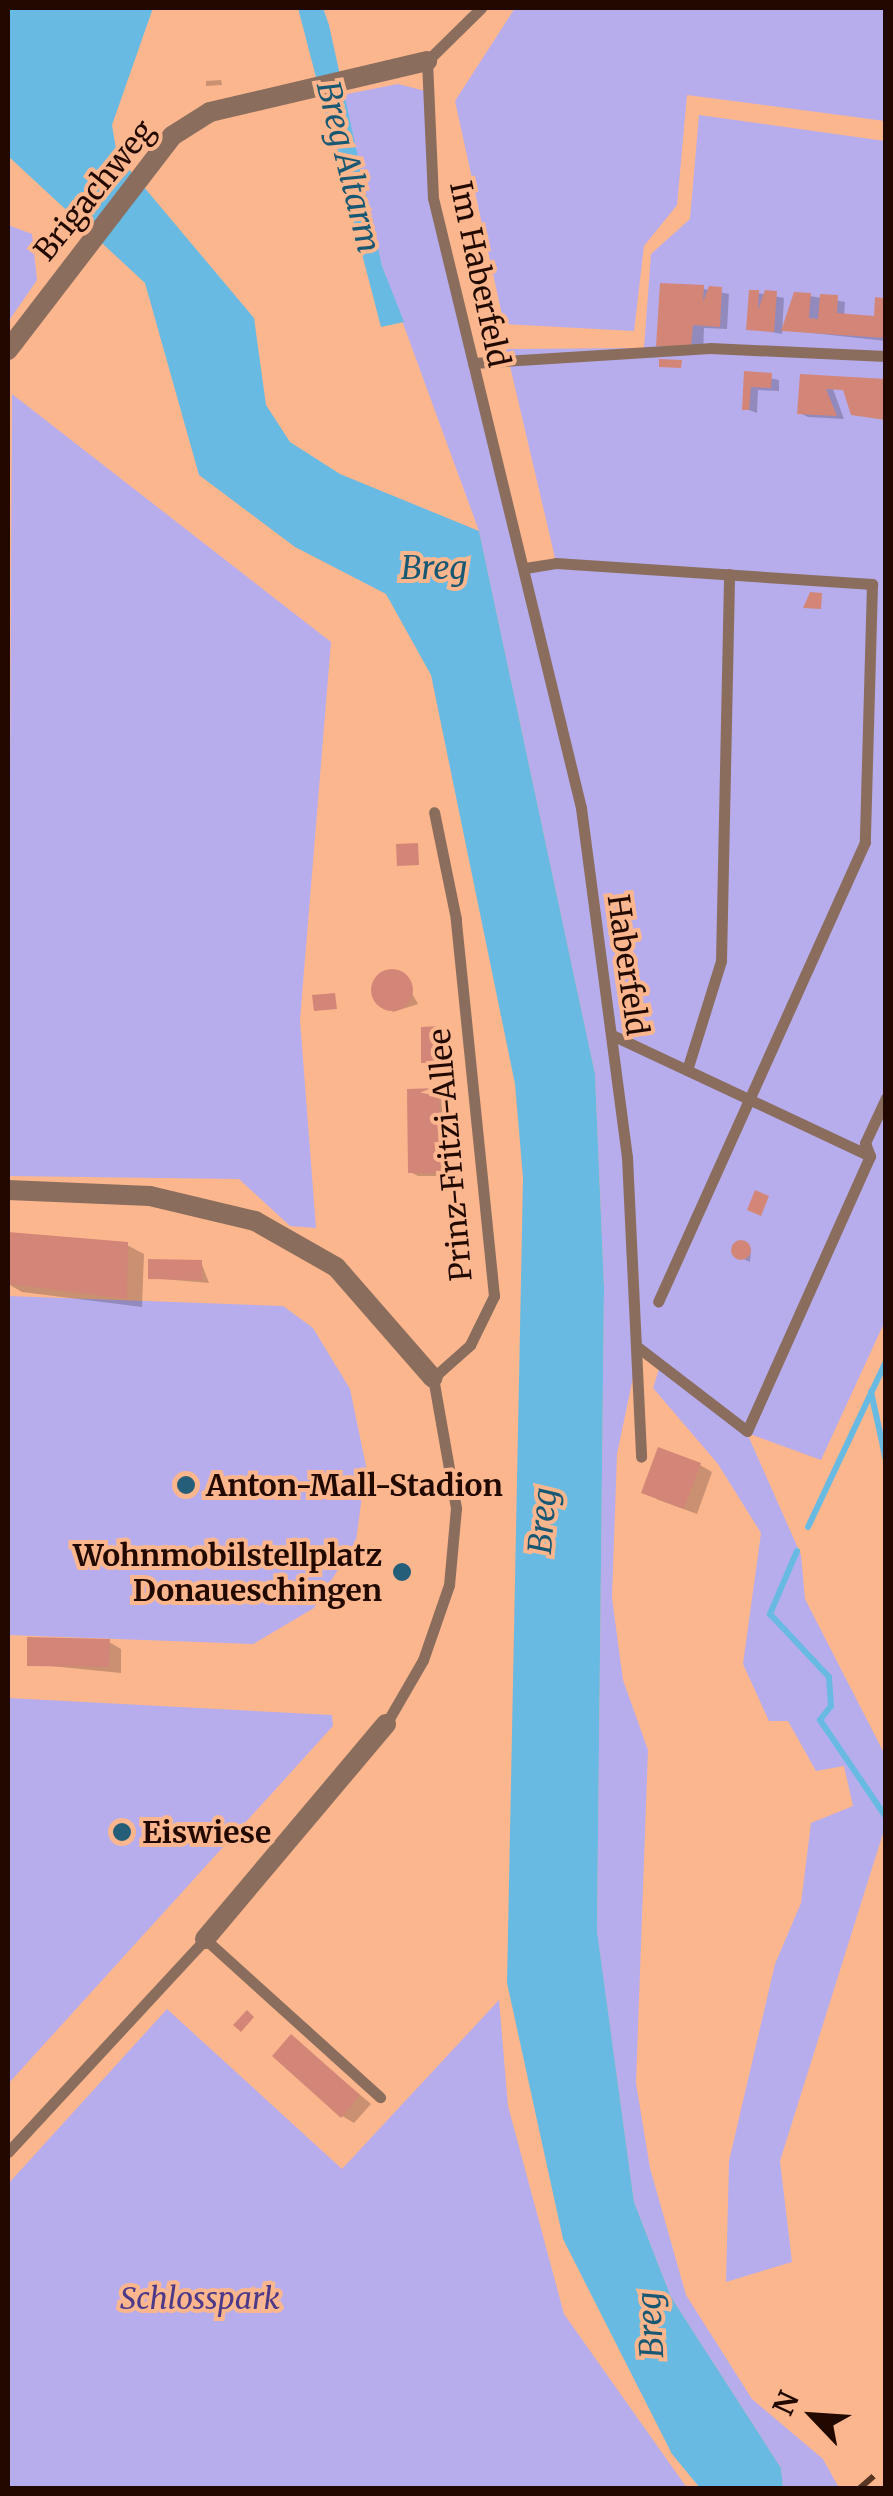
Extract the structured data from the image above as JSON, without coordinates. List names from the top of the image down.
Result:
{
  "streets": {
    "street": ["Brigachweg"],
    "lane": ["Im Haberfeld", "Haberfeld", "Prinz-Fritzi-Allee"]
  },
  "crossings": [
    ["Brigachweg", "Im Haberfeld"],
    ["Im Haberfeld", "Haberfeld"]
  ],
  "water": ["Breg Altarm", "Breg"],
  "parks": ["Schlosspark"],
  "places": ["Anton-Mall-Stadion", "Wohnmobilstellplatz Donaueschingen", "Eiswiese"],
  "north": "top left"
}
